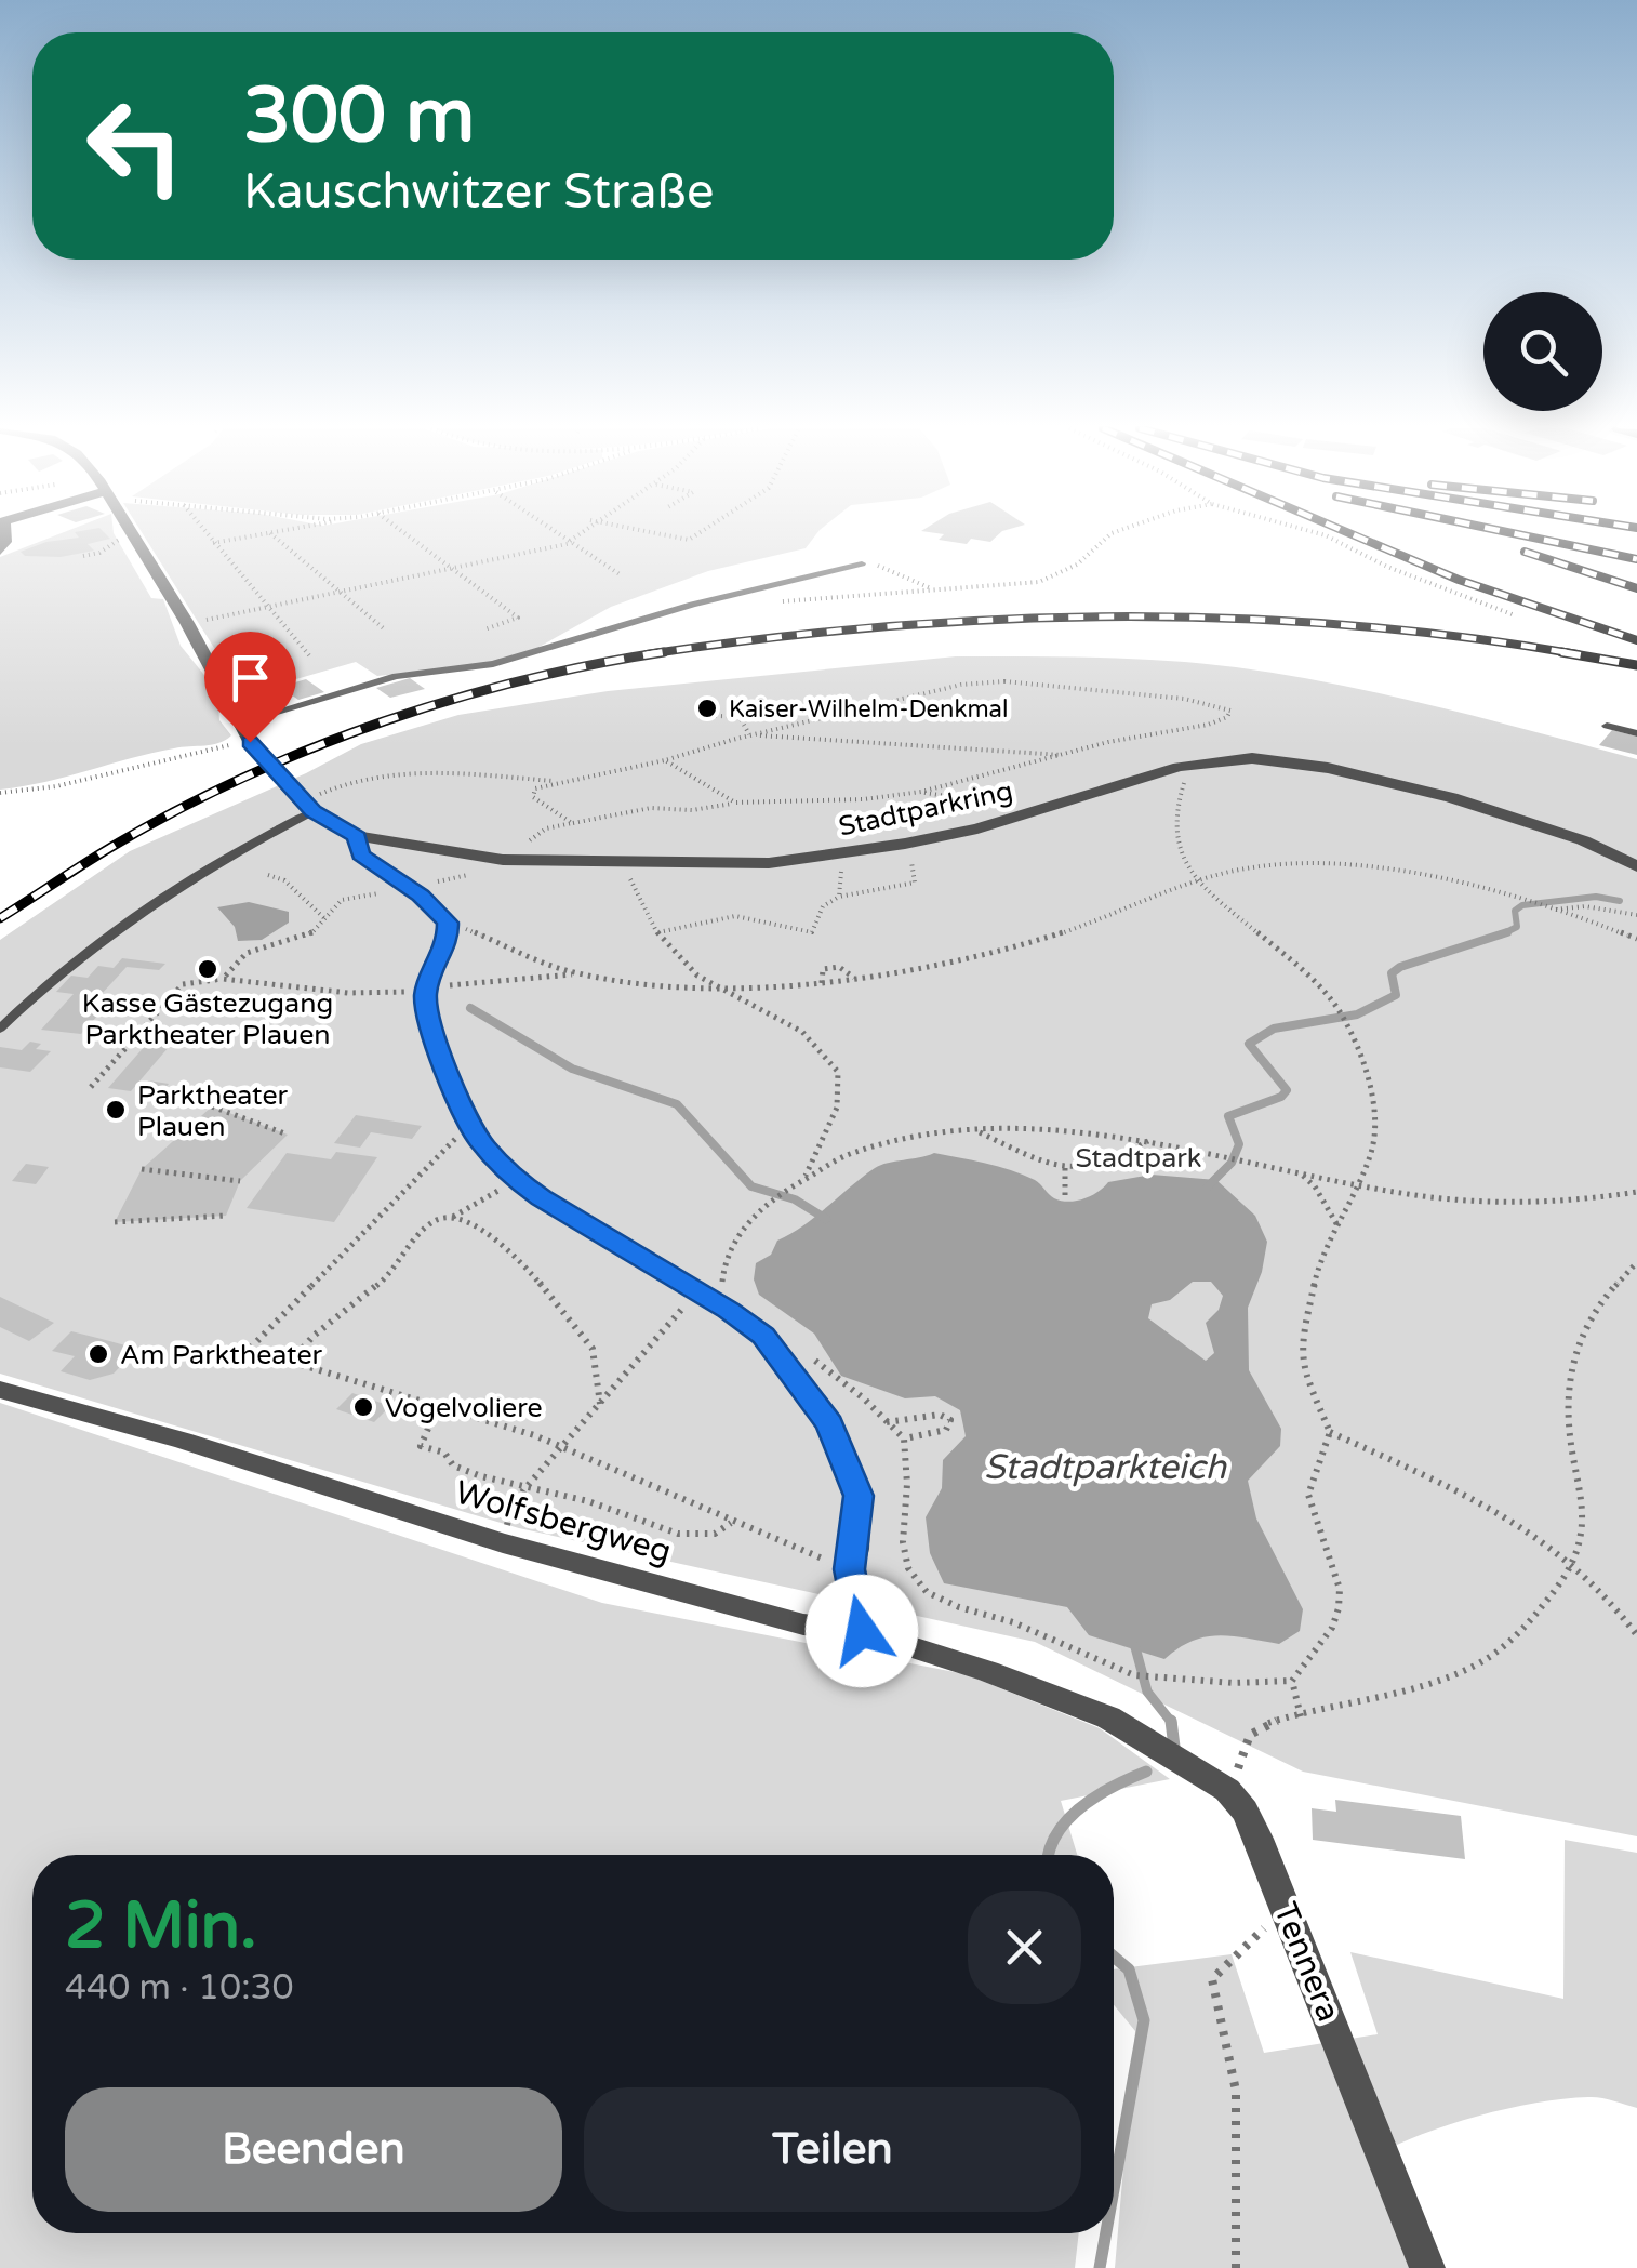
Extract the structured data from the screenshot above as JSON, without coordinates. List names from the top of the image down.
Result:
{
  "streets": {
    "street": ["Stadtparkring", "Wolfsbergweg", "Tennera"]
  },
  "crossings": [
    ["Wolfsbergweg", "Tennera"]
  ],
  "water": ["Stadtparkteich"],
  "parks": ["Stadtpark"],
  "places": [
    "Kaiser-Wilhelm-Denkmal",
    "Kasse Gästezugang Parktheater Plauen",
    "Parktheater Plauen",
    "Am Parktheater",
    "Vogelvoliere"
  ],
  "page": {
    "turn": ["300 m", "Kauschwitzer Straße"],
    "heading": ["2 Min.", "440 m · 10:30"],
    "buttons": ["Beenden", "Teilen"]
  }
}
